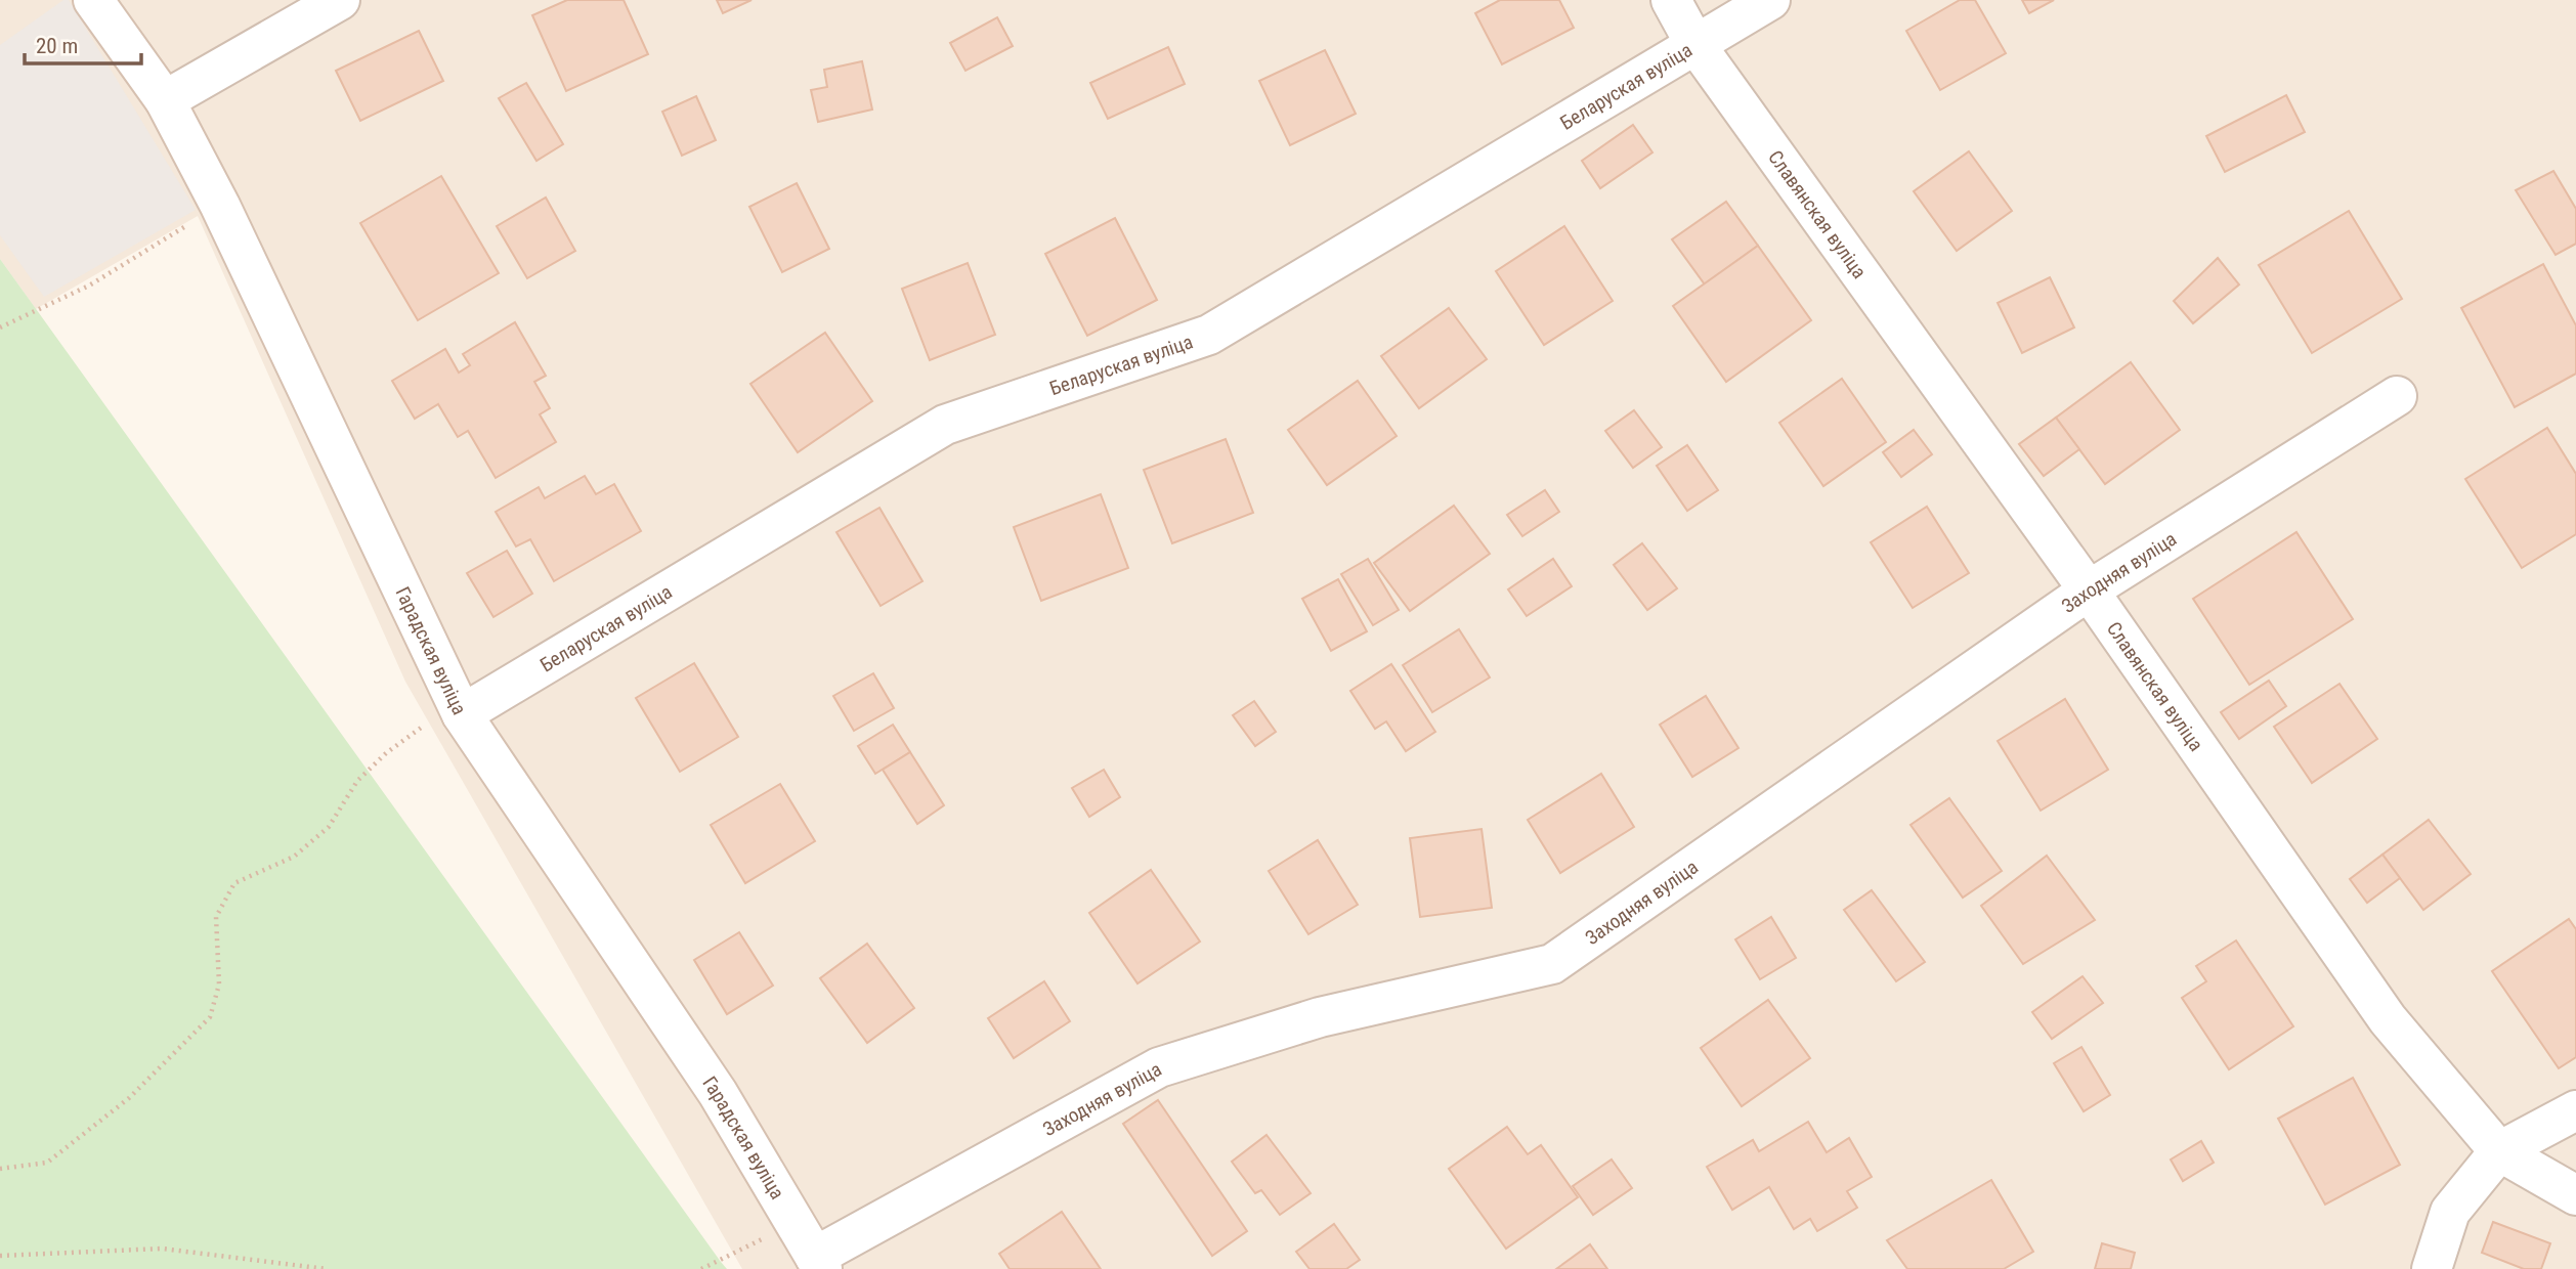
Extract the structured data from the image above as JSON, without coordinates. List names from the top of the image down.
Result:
{
  "streets": {
    "street": [
      "Беларуская вуліца",
      "Славянская вуліца",
      "Заходняя вуліца",
      "Гарадская вуліца"
    ]
  },
  "crossings": [
    ["Беларуская вуліца", "Славянская вуліца"],
    ["Беларуская вуліца", "Гарадская вуліца"],
    ["Славянская вуліца", "Заходняя вуліца"],
    ["Заходняя вуліца", "Гарадская вуліца"]
  ],
  "scale_bar": "20 m"
}
